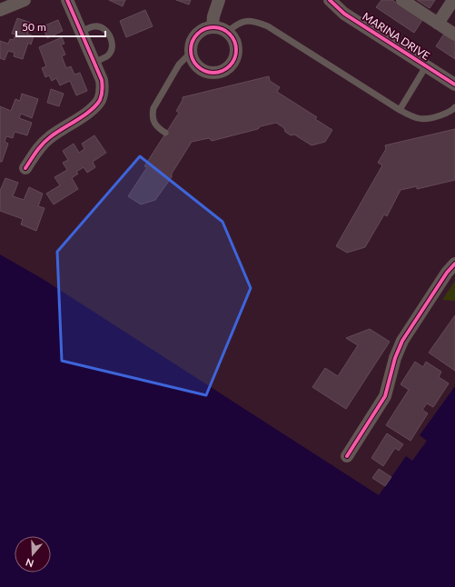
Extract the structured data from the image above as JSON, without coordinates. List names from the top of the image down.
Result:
{
  "streets": {
    "street": ["MARINA DRIVE"]
  },
  "scale_bar": "50 m",
  "north": "bottom"
}
